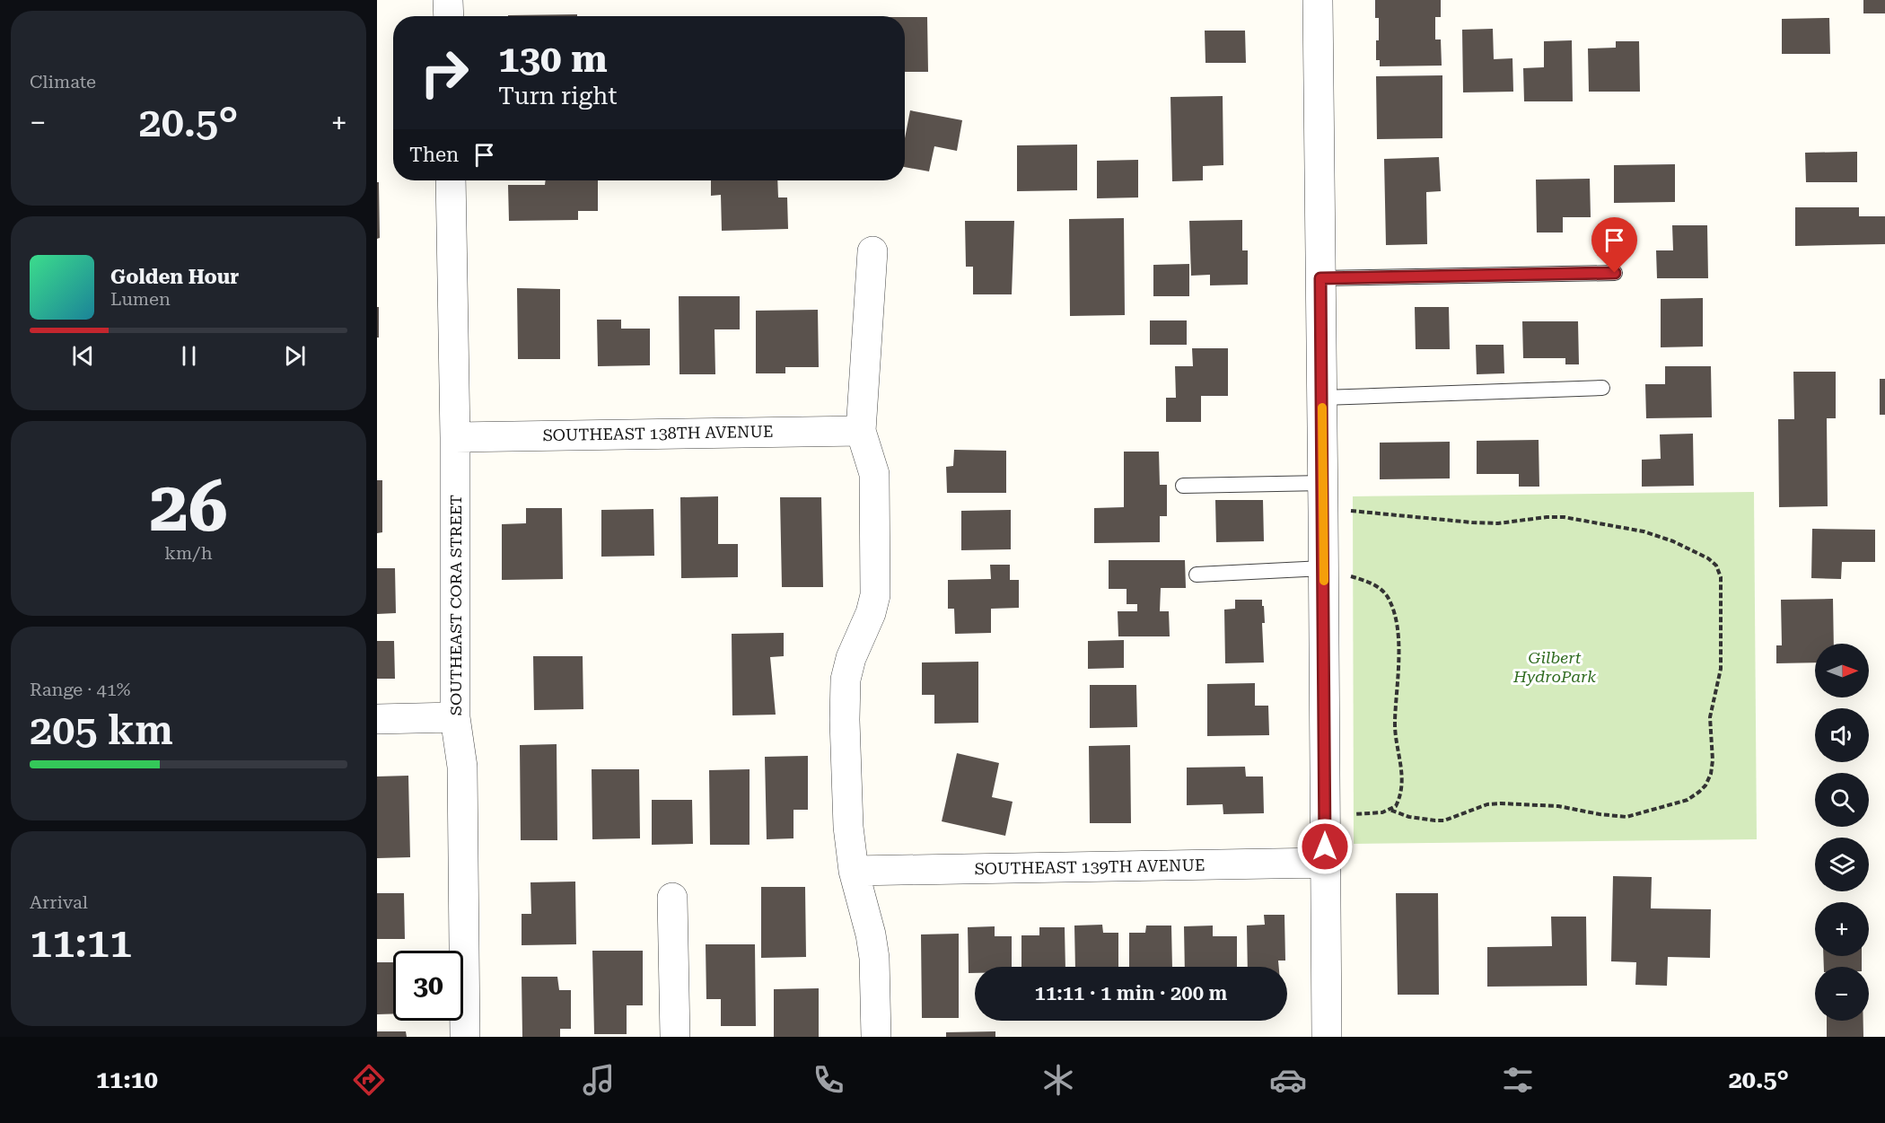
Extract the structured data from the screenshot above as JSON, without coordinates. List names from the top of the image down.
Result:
{
  "streets": {
    "street": ["SOUTHEAST 138TH AVENUE", "SOUTHEAST CORA STREET", "SOUTHEAST 139TH AVENUE"]
  },
  "crossings": [
    ["SOUTHEAST 138TH AVENUE", "SOUTHEAST CORA STREET"]
  ],
  "parks": ["Gilbert HydroPark"],
  "north": "right",
  "page": {
    "tile": [
      "Climate",
      ["26", "km/h"],
      ["Range · 41%", "205 km"],
      ["Arrival", "11:11"]
    ],
    "turn": ["130 m", "Turn right"],
    "heat": ["−", "20.5°", "+"],
    "then": "Then",
    "song": ["Golden Hour", "Lumen"],
    "map_buttons": ["+", "−"],
    "limit": "30",
    "trip": "11:11 · 1 min · 200 m",
    "tabs": ["11:10", "20.5°"]
  }
}
